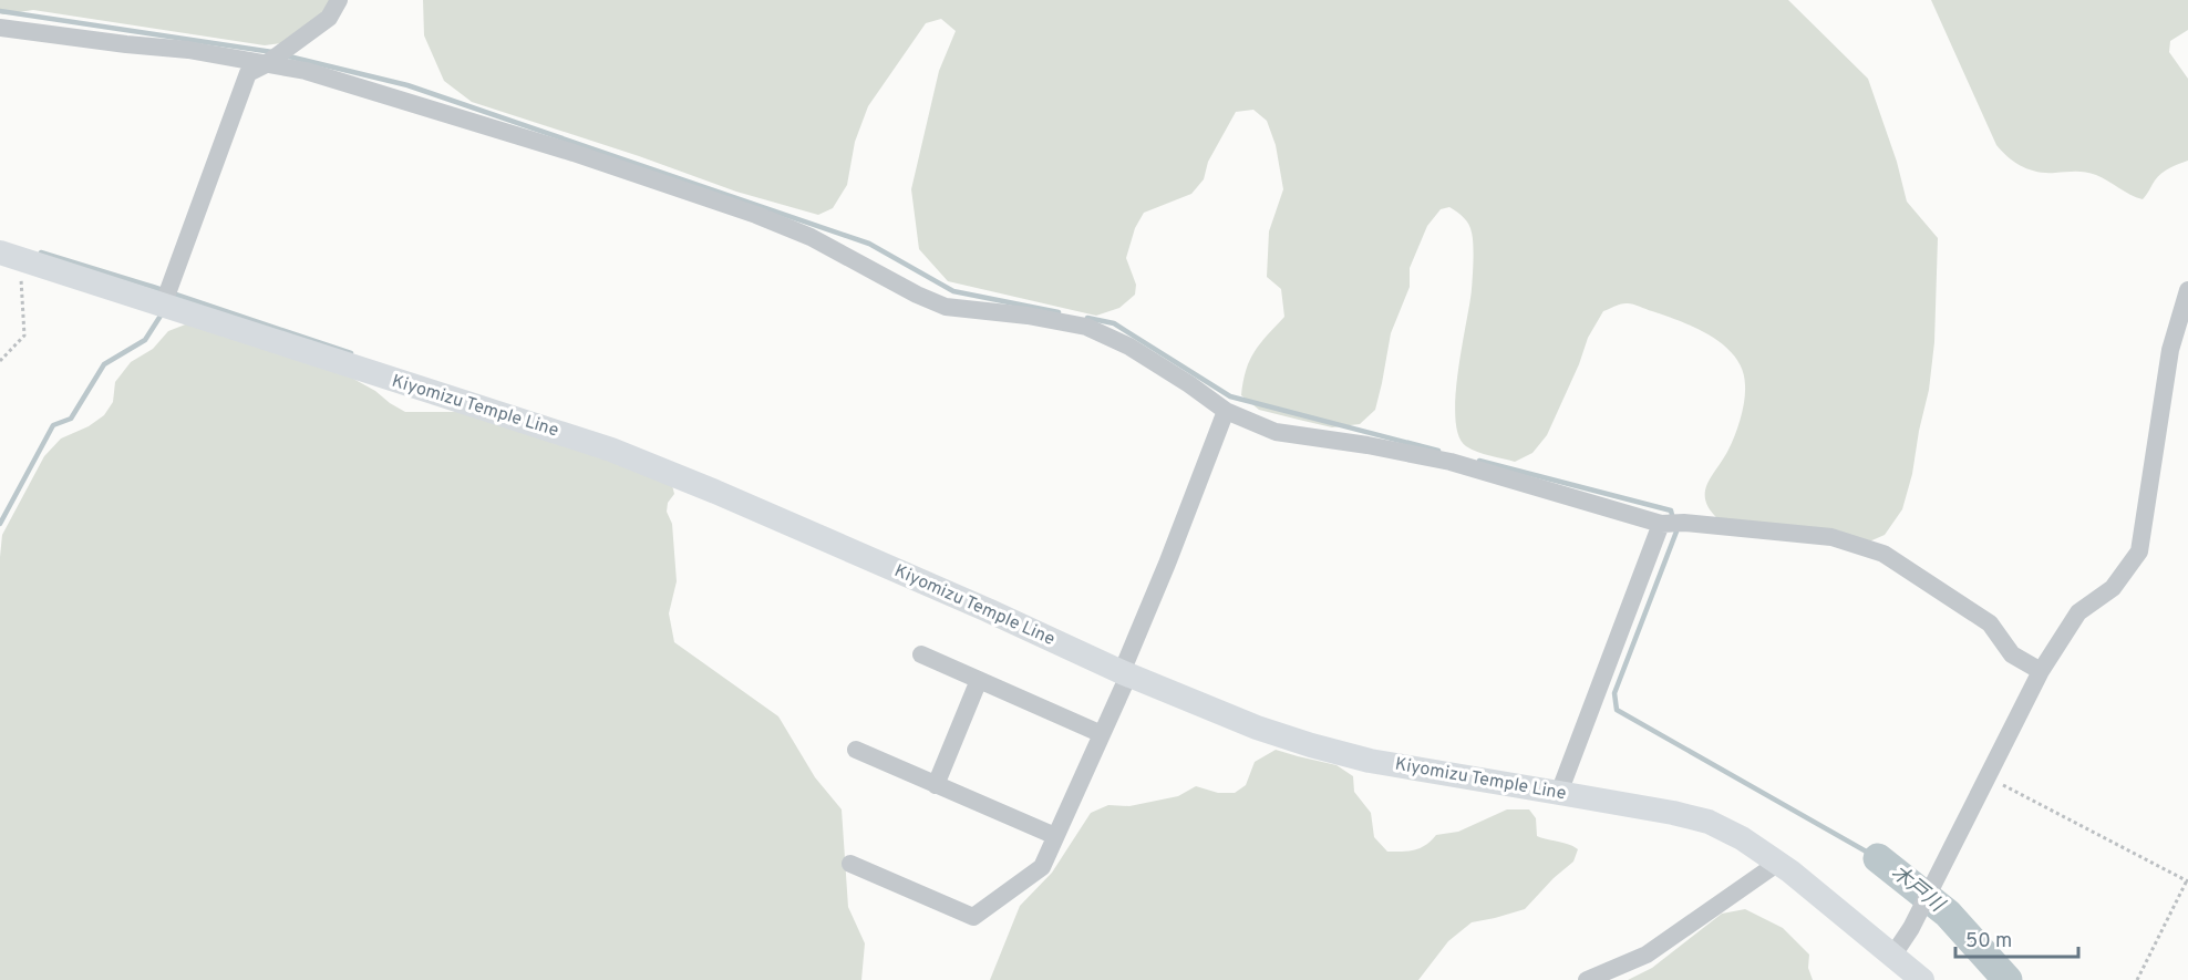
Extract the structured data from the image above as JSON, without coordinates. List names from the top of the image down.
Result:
{
  "streets": {
    "main road": ["Kiyomizu Temple Line"]
  },
  "water": ["木戸川"],
  "scale_bar": "50 m"
}
